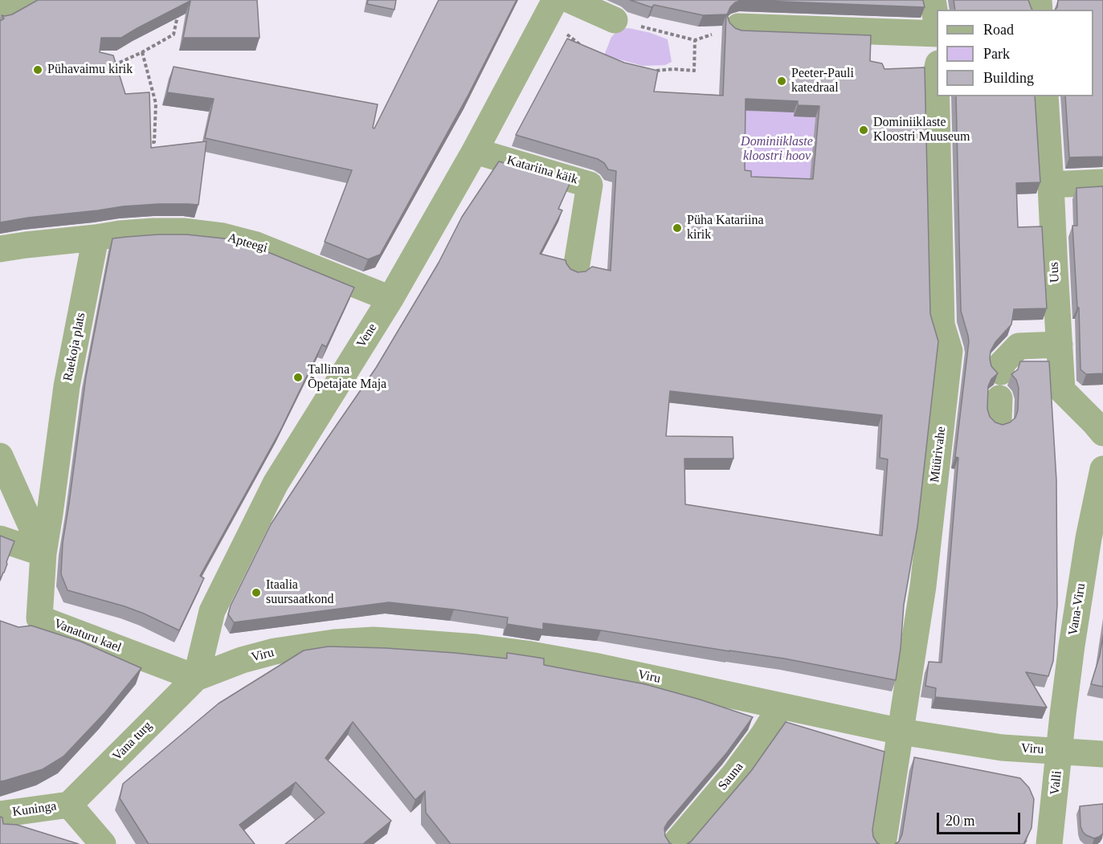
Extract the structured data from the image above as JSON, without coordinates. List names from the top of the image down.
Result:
{
  "streets": {
    "street": [
      "Katariina käik",
      "Apteegi",
      "Uus",
      "Vene",
      "Raekoja plats",
      "Müürivahe",
      "Vana-Viru",
      "Vanaturu kael",
      "Viru",
      "Vana turg",
      "Sauna",
      "Valli",
      "Kuninga"
    ]
  },
  "crossings": [
    ["Katariina käik", "Vene"],
    ["Apteegi", "Vene"],
    ["Apteegi", "Raekoja plats"],
    ["Vene", "Vanaturu kael"],
    ["Vene", "Viru"],
    ["Vene", "Vana turg"],
    ["Raekoja plats", "Vanaturu kael"],
    ["Müürivahe", "Viru"],
    ["Vana-Viru", "Viru"],
    ["Vana-Viru", "Valli"],
    ["Vanaturu kael", "Viru"],
    ["Vanaturu kael", "Vana turg"],
    ["Viru", "Vana turg"],
    ["Viru", "Sauna"],
    ["Viru", "Valli"],
    ["Vana turg", "Kuninga"]
  ],
  "parks": ["Dominiiklaste kloostri hoov"],
  "places": [
    "Pühavaimu kirik",
    "Peeter-Pauli katedraal",
    "Dominiiklaste Kloostri Muuseum",
    "Püha Katariina kirik",
    "Tallinna Õpetajate Maja",
    "Itaalia suursaatkond"
  ],
  "legend": ["Road", "Park", "Building"],
  "scale_bar": "20 m"
}
